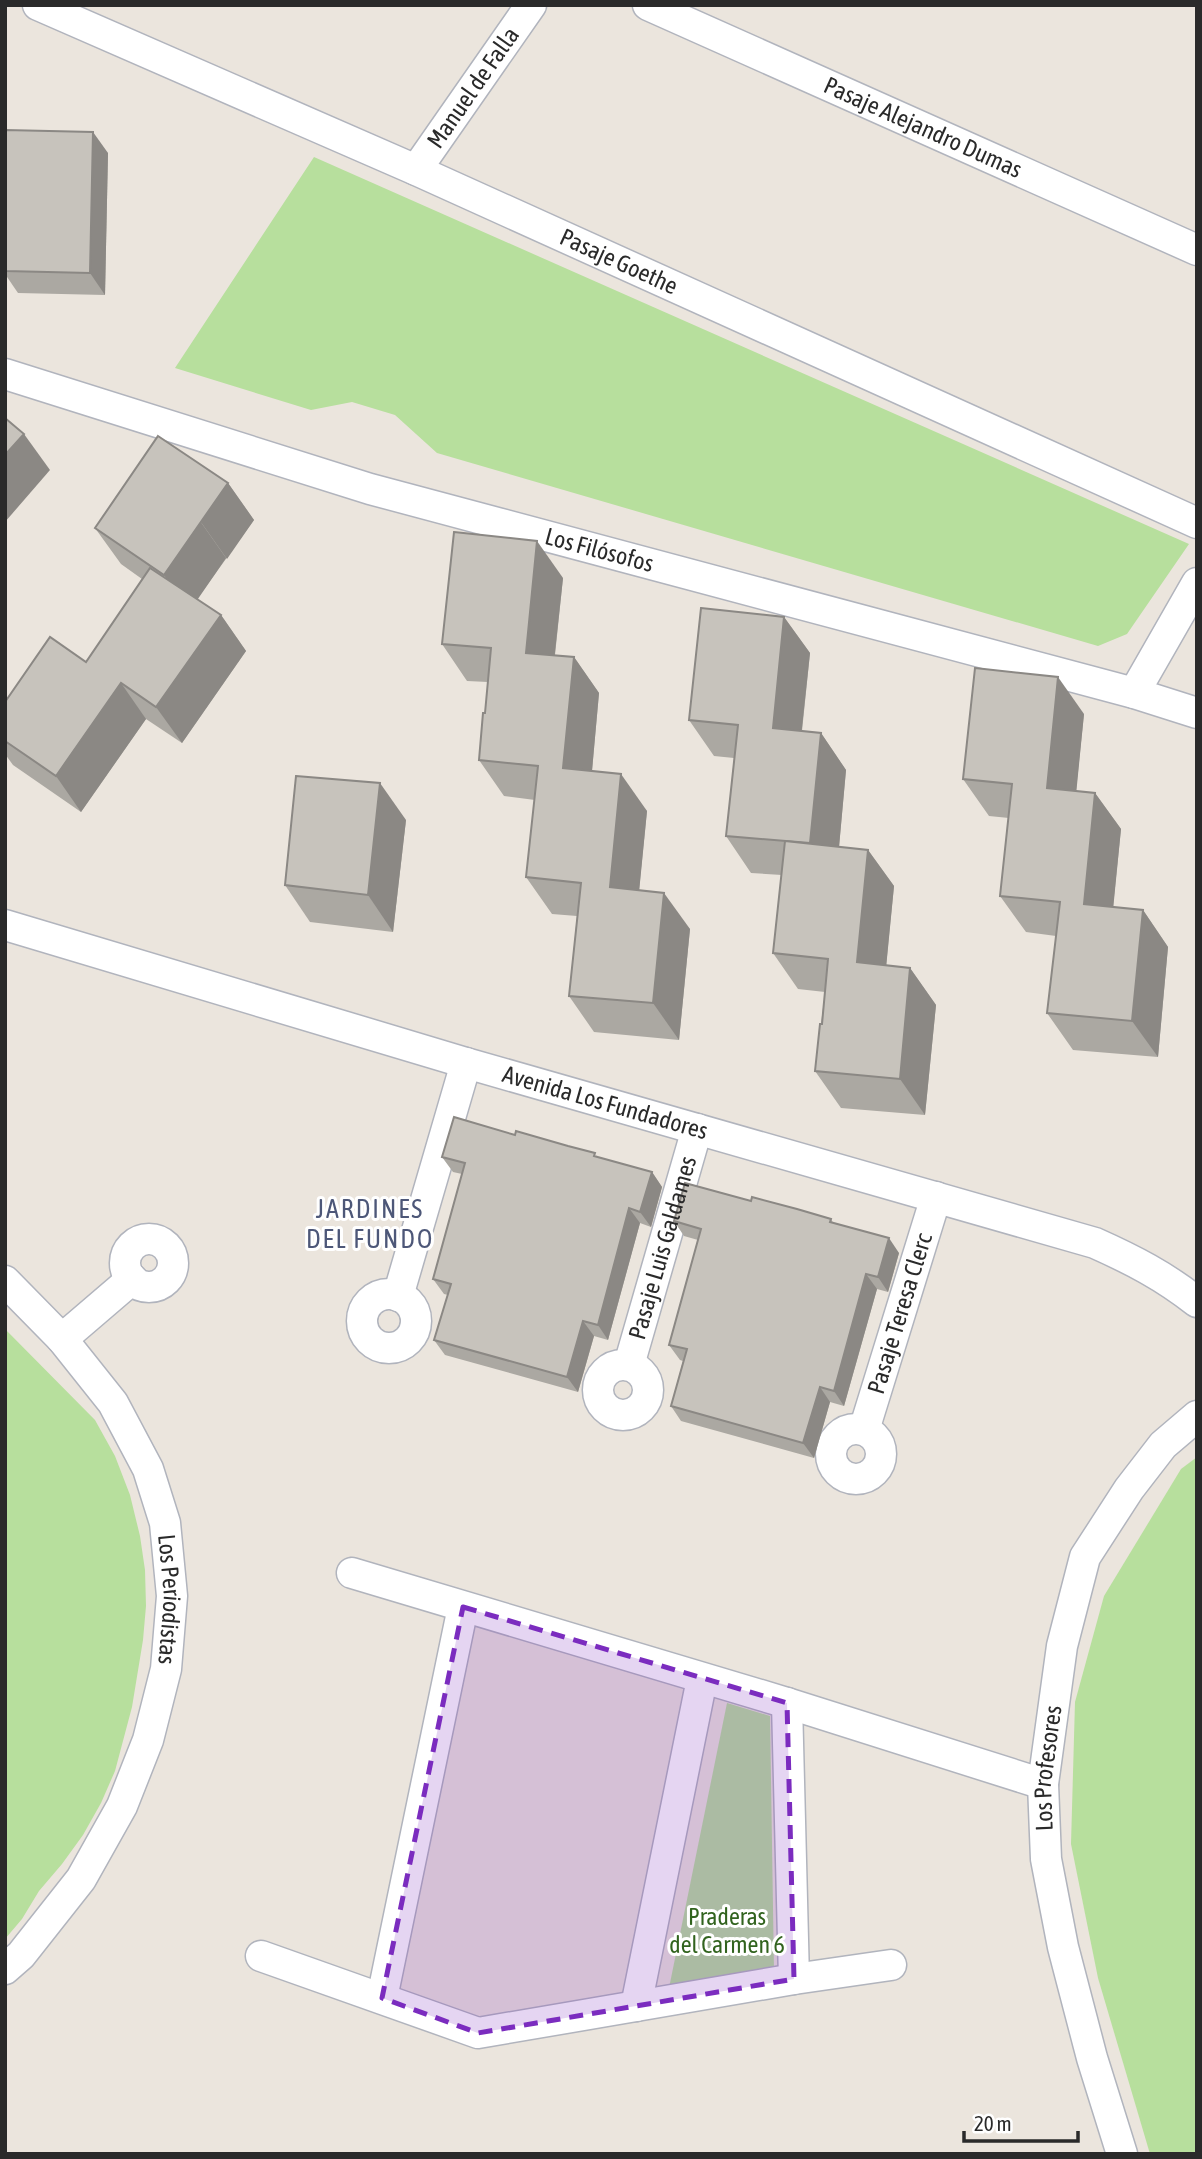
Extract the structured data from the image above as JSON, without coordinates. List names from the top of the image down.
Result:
{
  "streets": {
    "street": [
      "Manuel de Falla",
      "Pasaje Alejandro Dumas",
      "Pasaje Goethe",
      "Los Filósofos",
      "Avenida Los Fundadores",
      "Pasaje Luis Galdames",
      "Pasaje Teresa Clerc",
      "Los Periodistas",
      "Los Profesores"
    ]
  },
  "crossings": [
    ["Manuel de Falla", "Pasaje Goethe"],
    ["Avenida Los Fundadores", "Pasaje Luis Galdames"],
    ["Avenida Los Fundadores", "Pasaje Teresa Clerc"]
  ],
  "districts": ["JARDINES DEL FUNDO"],
  "parks": ["Praderas del Carmen 6"],
  "scale_bar": "20 m"
}
